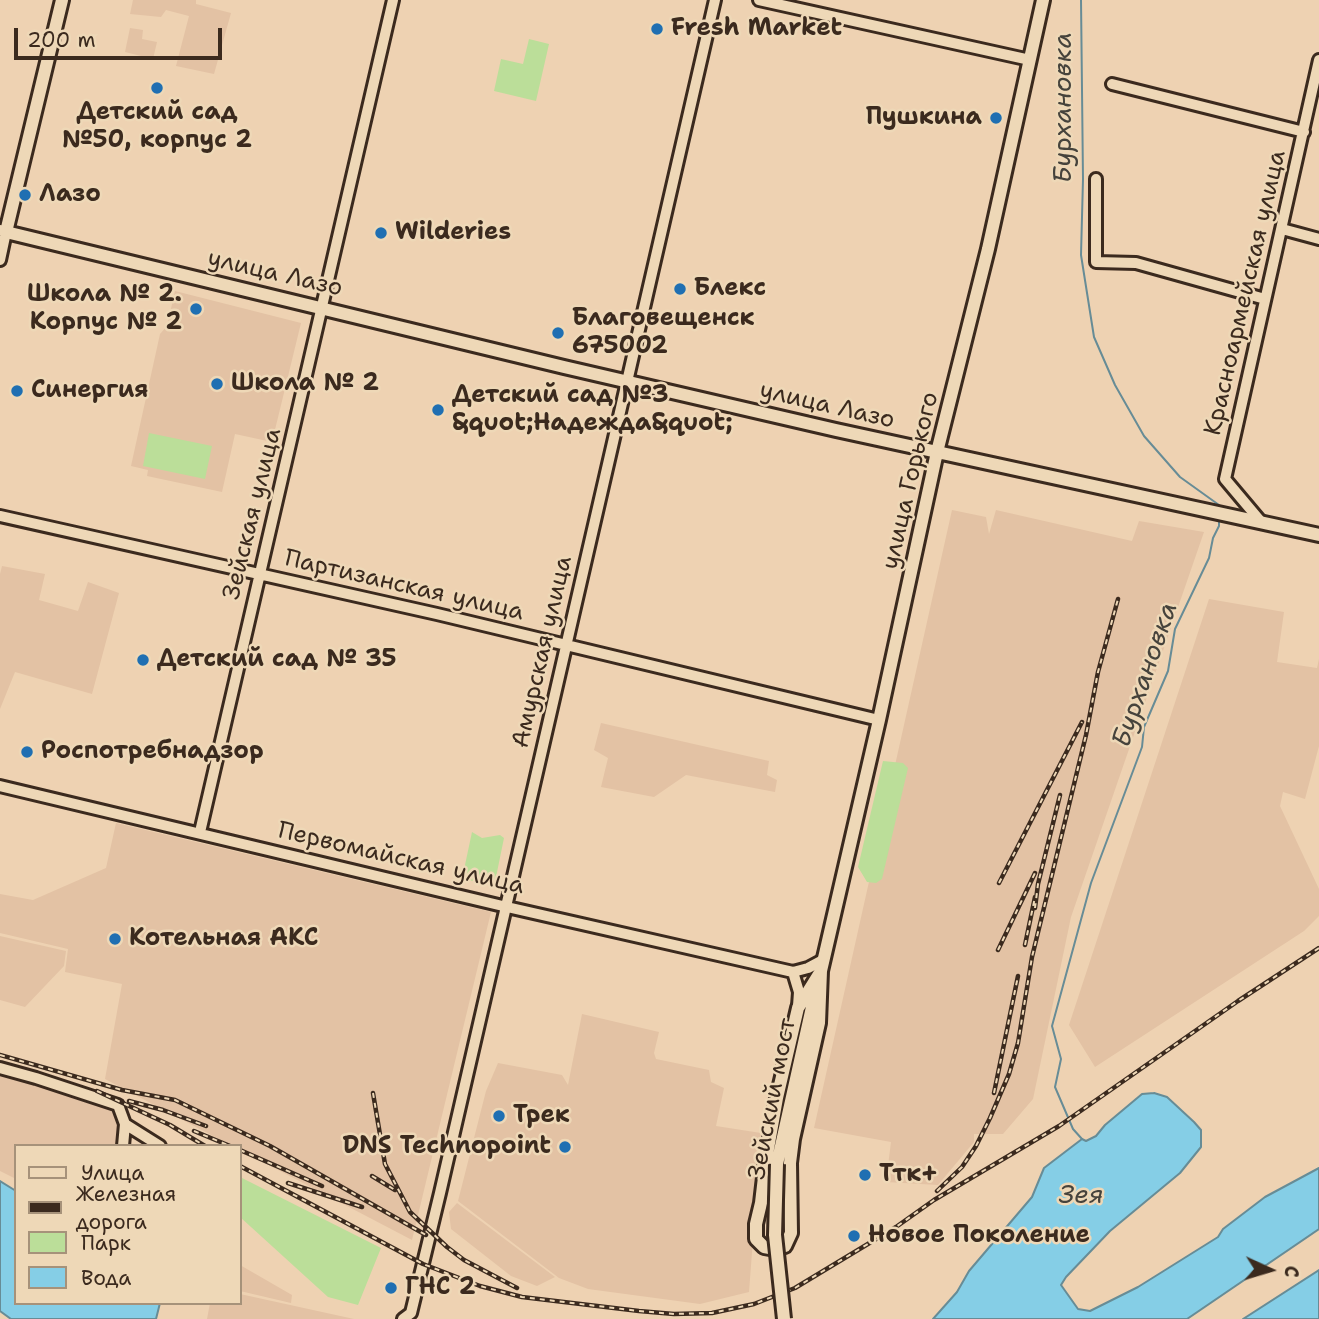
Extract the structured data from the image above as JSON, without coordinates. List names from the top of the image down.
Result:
{
  "streets": {
    "main road": ["улица Лазо", "улица Горького", "Зейский мост"],
    "street": [
      "Красноармейская улица",
      "Зейская улица",
      "Партизанская улица",
      "Амурская улица",
      "Первомайская улица"
    ]
  },
  "crossings": [
    ["улица Лазо", "Красноармейская улица"],
    ["улица Лазо", "улица Горького"],
    ["улица Лазо", "Зейская улица"],
    ["улица Лазо", "Амурская улица"],
    ["улица Горького", "Партизанская улица"],
    ["улица Горького", "Зейский мост"],
    ["Зейская улица", "Партизанская улица"],
    ["Зейская улица", "Первомайская улица"],
    ["Партизанская улица", "Амурская улица"],
    ["Амурская улица", "Первомайская улица"]
  ],
  "water": ["Бурхановка", "Зея"],
  "places": [
    "Fresh Market",
    "Детский сад №50, корпус 2",
    "Пушкина",
    "Лазо",
    "Wilderies",
    "Блекс",
    "Школа № 2. Корпус № 2",
    "Благовещенск 675002",
    "Школа № 2",
    "Синергия",
    "Детский сад №3 &quot;Надежда&quot;",
    "Детский сад № 35",
    "Роспотребнадзор",
    "Котельная АКС",
    "Трек",
    "DNS Technopoint",
    "Ттк+",
    "Новое Поколение",
    "ГНС 2"
  ],
  "legend": [
    "Улица",
    "Железная дорога",
    "Парк",
    "Вода"
  ],
  "scale_bar": "200 m",
  "north": "right"
}
